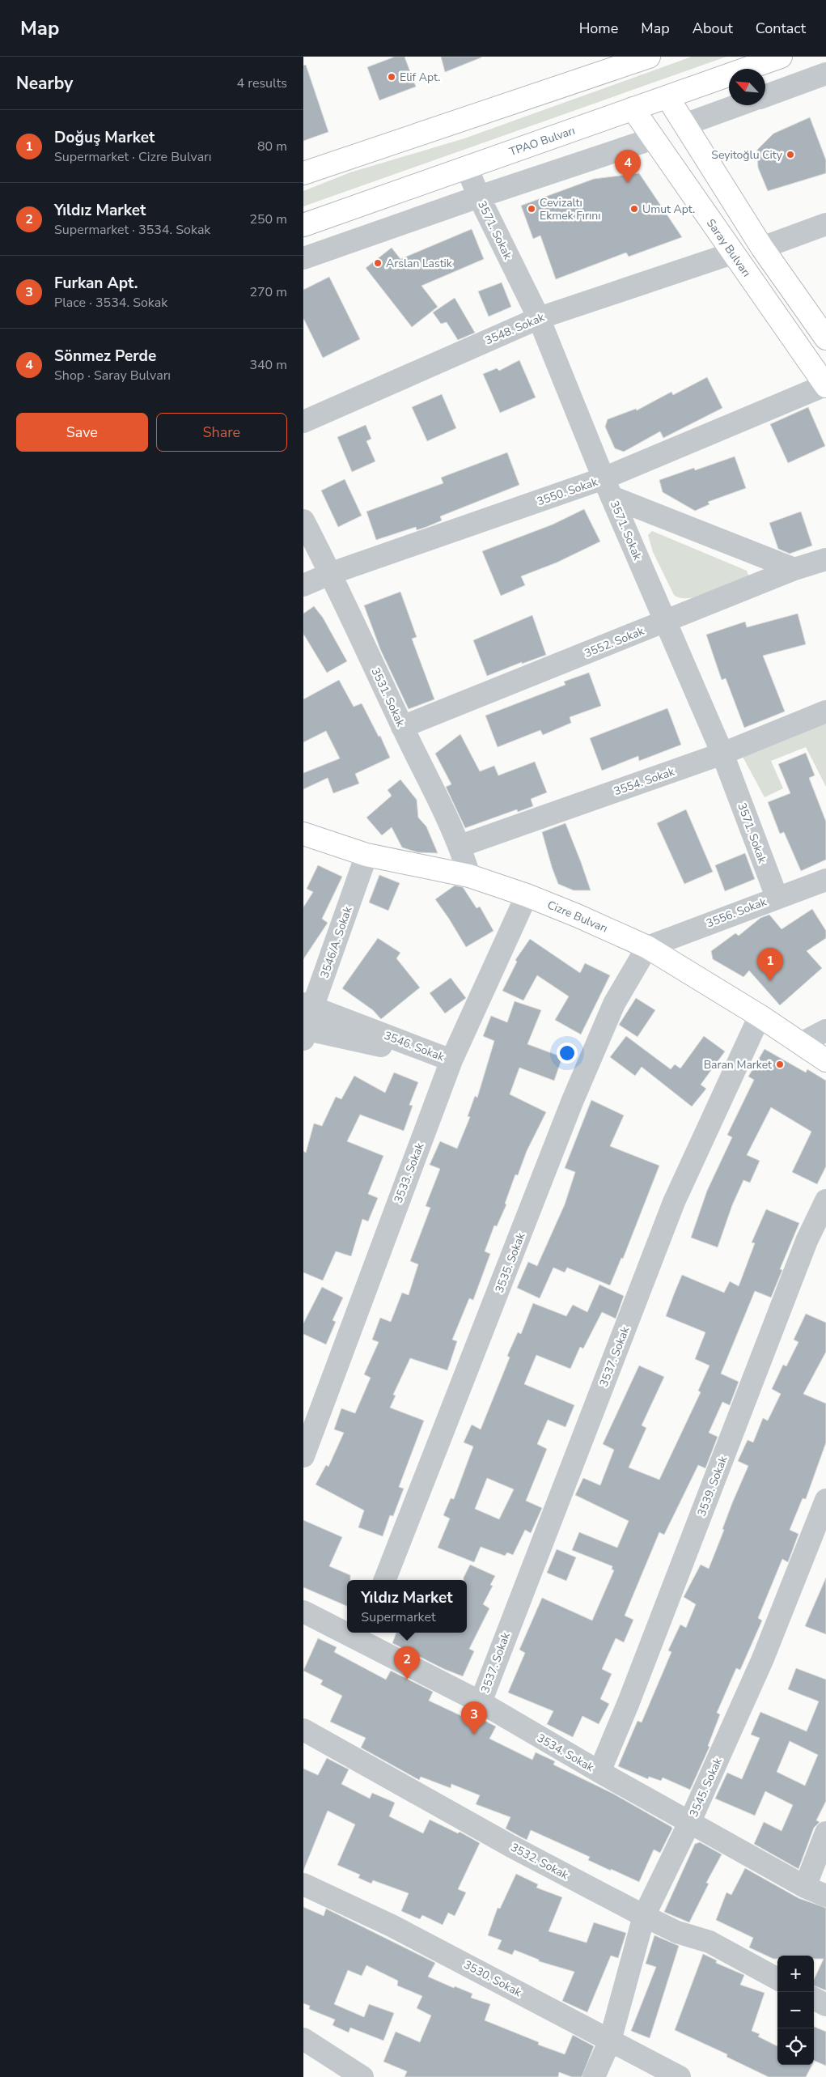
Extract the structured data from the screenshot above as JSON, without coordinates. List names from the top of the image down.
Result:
{
  "streets": {
    "main road": ["TPAO Bulvarı", "Saray Bulvarı", "Cizre Bulvarı"],
    "street": [
      "3571. Sokak",
      "3548. Sokak",
      "3550. Sokak",
      "3552. Sokak",
      "3531. Sokak",
      "3554. Sokak",
      "3556. Sokak",
      "3546/A. Sokak",
      "3546. Sokak",
      "3533. Sokak",
      "3535. Sokak",
      "3537. Sokak",
      "3539. Sokak",
      "3534. Sokak",
      "3545. Sokak",
      "3532. Sokak",
      "3530. Sokak"
    ]
  },
  "crossings": [
    ["TPAO Bulvarı", "3571. Sokak"],
    ["TPAO Bulvarı", "Saray Bulvarı"],
    ["3571. Sokak", "3548. Sokak"],
    ["3571. Sokak", "3550. Sokak"],
    ["3571. Sokak", "3552. Sokak"],
    ["3571. Sokak", "3554. Sokak"],
    ["3571. Sokak", "3556. Sokak"],
    ["Saray Bulvarı", "3548. Sokak"],
    ["Saray Bulvarı", "3550. Sokak"],
    ["3550. Sokak", "3531. Sokak"],
    ["3552. Sokak", "3531. Sokak"],
    ["3531. Sokak", "3554. Sokak"],
    ["3531. Sokak", "Cizre Bulvarı"],
    ["3556. Sokak", "Cizre Bulvarı"],
    ["3556. Sokak", "3535. Sokak"],
    ["Cizre Bulvarı", "3546/A. Sokak"],
    ["Cizre Bulvarı", "3533. Sokak"],
    ["Cizre Bulvarı", "3535. Sokak"],
    ["Cizre Bulvarı", "3537. Sokak"],
    ["3546/A. Sokak", "3546. Sokak"],
    ["3546. Sokak", "3533. Sokak"],
    ["3537. Sokak", "3534. Sokak"],
    ["3539. Sokak", "3534. Sokak"],
    ["3534. Sokak", "3545. Sokak"],
    ["3545. Sokak", "3532. Sokak"],
    ["3545. Sokak", "3530. Sokak"]
  ],
  "places": [
    "Elif Apt.",
    "Seyitoğlu City",
    "Cevizaltı Ekmek Fırını",
    "Umut Apt.",
    "Arslan Lastik",
    "Baran Market"
  ],
  "north": "top left",
  "page": {
    "header": "Map",
    "nav": [
      "Home",
      "Map",
      "About",
      "Contact"
    ],
    "heading": ["Nearby", "4 results"],
    "list": [
      {
        "mark": "1",
        "name": "Doğuş Market",
        "note": "Supermarket · Cizre Bulvarı",
        "value": "80 m"
      },
      {
        "mark": "2",
        "name": "Yıldız Market",
        "note": "Supermarket · 3534. Sokak",
        "value": "250 m"
      },
      {
        "mark": "3",
        "name": "Furkan Apt.",
        "note": "Place · 3534. Sokak",
        "value": "270 m"
      },
      {
        "mark": "4",
        "name": "Sönmez Perde",
        "note": "Shop · Saray Bulvarı",
        "value": "340 m"
      }
    ],
    "pins": [
      "4",
      "1",
      "2",
      "3"
    ],
    "buttons": ["Save", "Share"],
    "popup": ["Yıldız Market", "Supermarket"],
    "map_buttons": ["+", "−"]
  }
}
